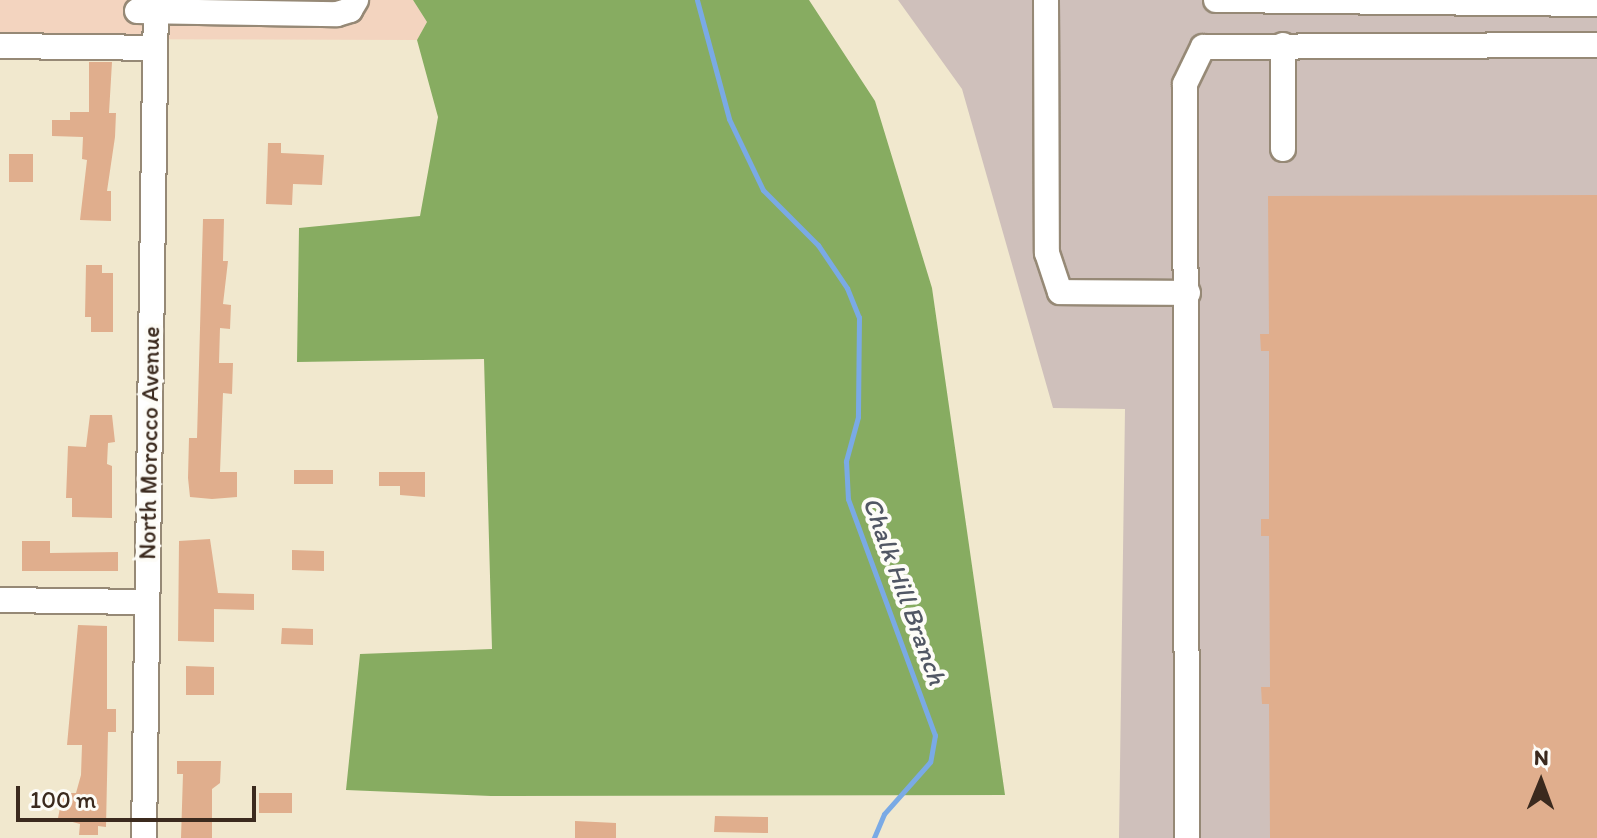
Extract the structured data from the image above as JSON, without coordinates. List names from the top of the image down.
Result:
{
  "streets": {
    "street": ["North Morocco Avenue"]
  },
  "water": ["Chalk Hill Branch"],
  "scale_bar": "100 m",
  "north": "top"
}
